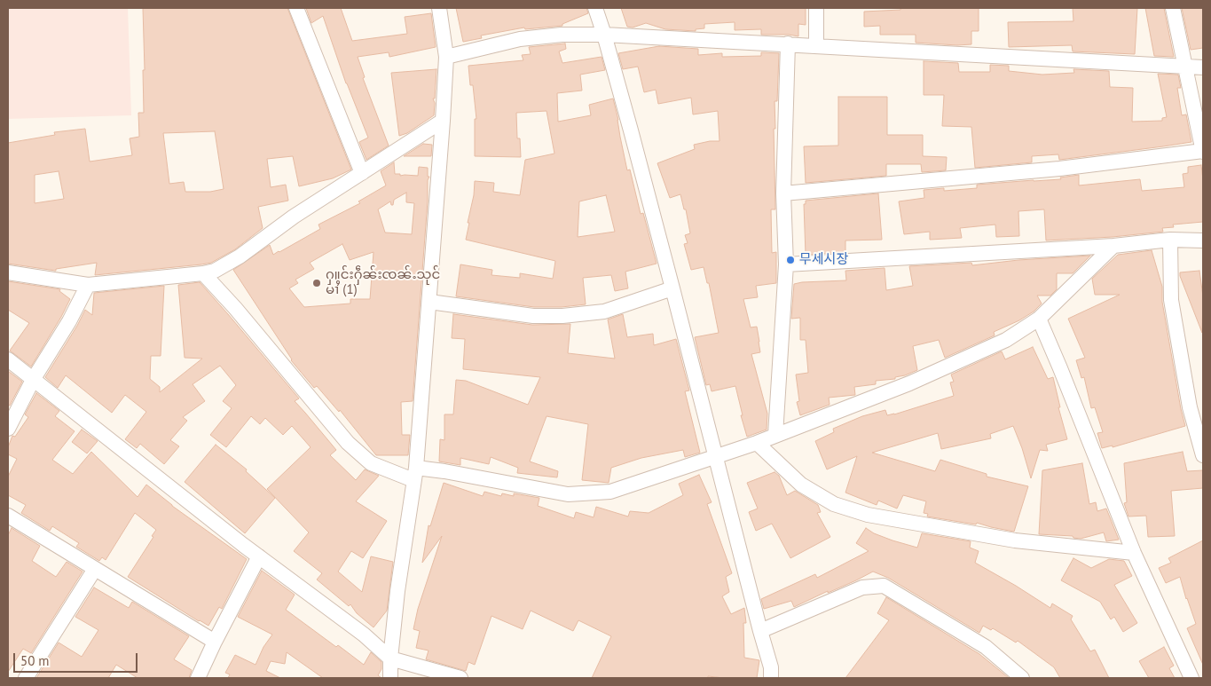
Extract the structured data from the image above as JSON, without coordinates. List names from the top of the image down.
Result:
{
  "places": ["무세시장", "ႁူင်းႁဵၼ်းၸၼ်ႉသုင် မၢႆ (1)"],
  "scale_bar": "50 m"
}
